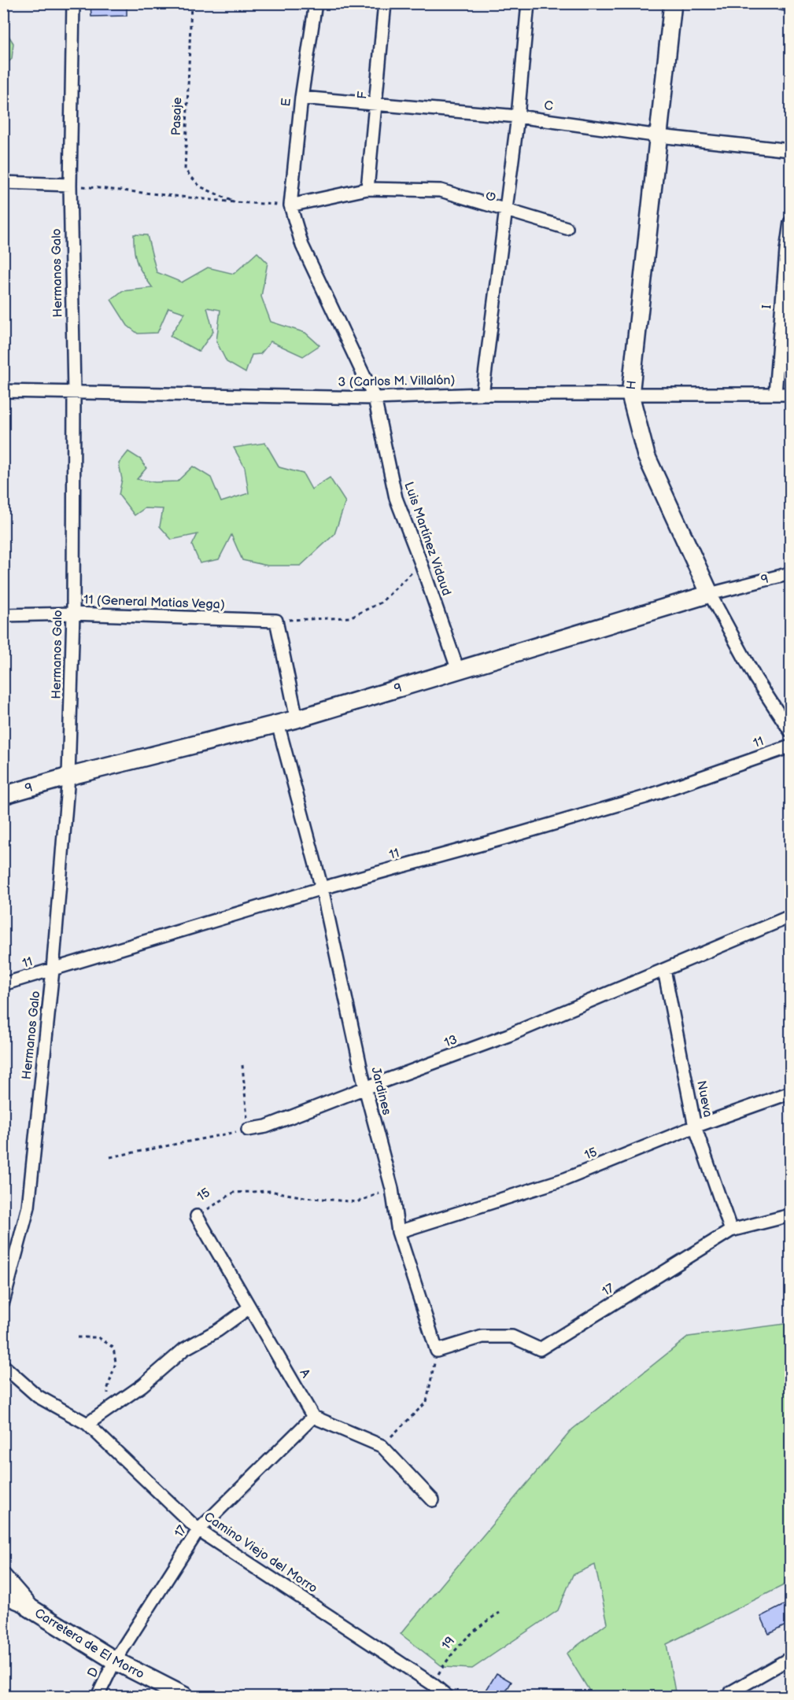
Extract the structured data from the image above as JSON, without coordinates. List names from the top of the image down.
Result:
{
  "streets": {
    "main road": ["Carretera de El Morro"],
    "street": [
      "F",
      "E",
      "C",
      "G",
      "Hermanos Galo",
      "I",
      "3 (Carlos M. Villalón)",
      "H",
      "Luis Martínez Vidaud",
      "9",
      "11 (General Matias Vega)",
      "11",
      "13",
      "Jardines",
      "Nueva",
      "15",
      "17",
      "A",
      "Camino Viejo del Morro",
      "D"
    ],
    "path": ["Pasaje", "19"]
  },
  "crossings": [
    ["F", "C"],
    ["E", "C"],
    ["E", "Luis Martínez Vidaud"],
    ["C", "G"],
    ["C", "H"],
    ["G", "3 (Carlos M. Villalón)"],
    ["Hermanos Galo", "3 (Carlos M. Villalón)"],
    ["Hermanos Galo", "9"],
    ["Hermanos Galo", "11 (General Matias Vega)"],
    ["Hermanos Galo", "11"],
    ["I", "3 (Carlos M. Villalón)"],
    ["3 (Carlos M. Villalón)", "H"],
    ["3 (Carlos M. Villalón)", "Luis Martínez Vidaud"],
    ["H", "9"],
    ["Luis Martínez Vidaud", "9"],
    ["9", "Jardines"],
    ["11", "Jardines"],
    ["13", "Jardines"],
    ["13", "Nueva"],
    ["Jardines", "15"],
    ["Jardines", "17"],
    ["Nueva", "15"],
    ["Nueva", "17"],
    ["15", "A"],
    ["17", "A"],
    ["17", "Camino Viejo del Morro"],
    ["17", "Carretera de El Morro"],
    ["17", "D"],
    ["Camino Viejo del Morro", "19"],
    ["Carretera de El Morro", "D"]
  ]
}
